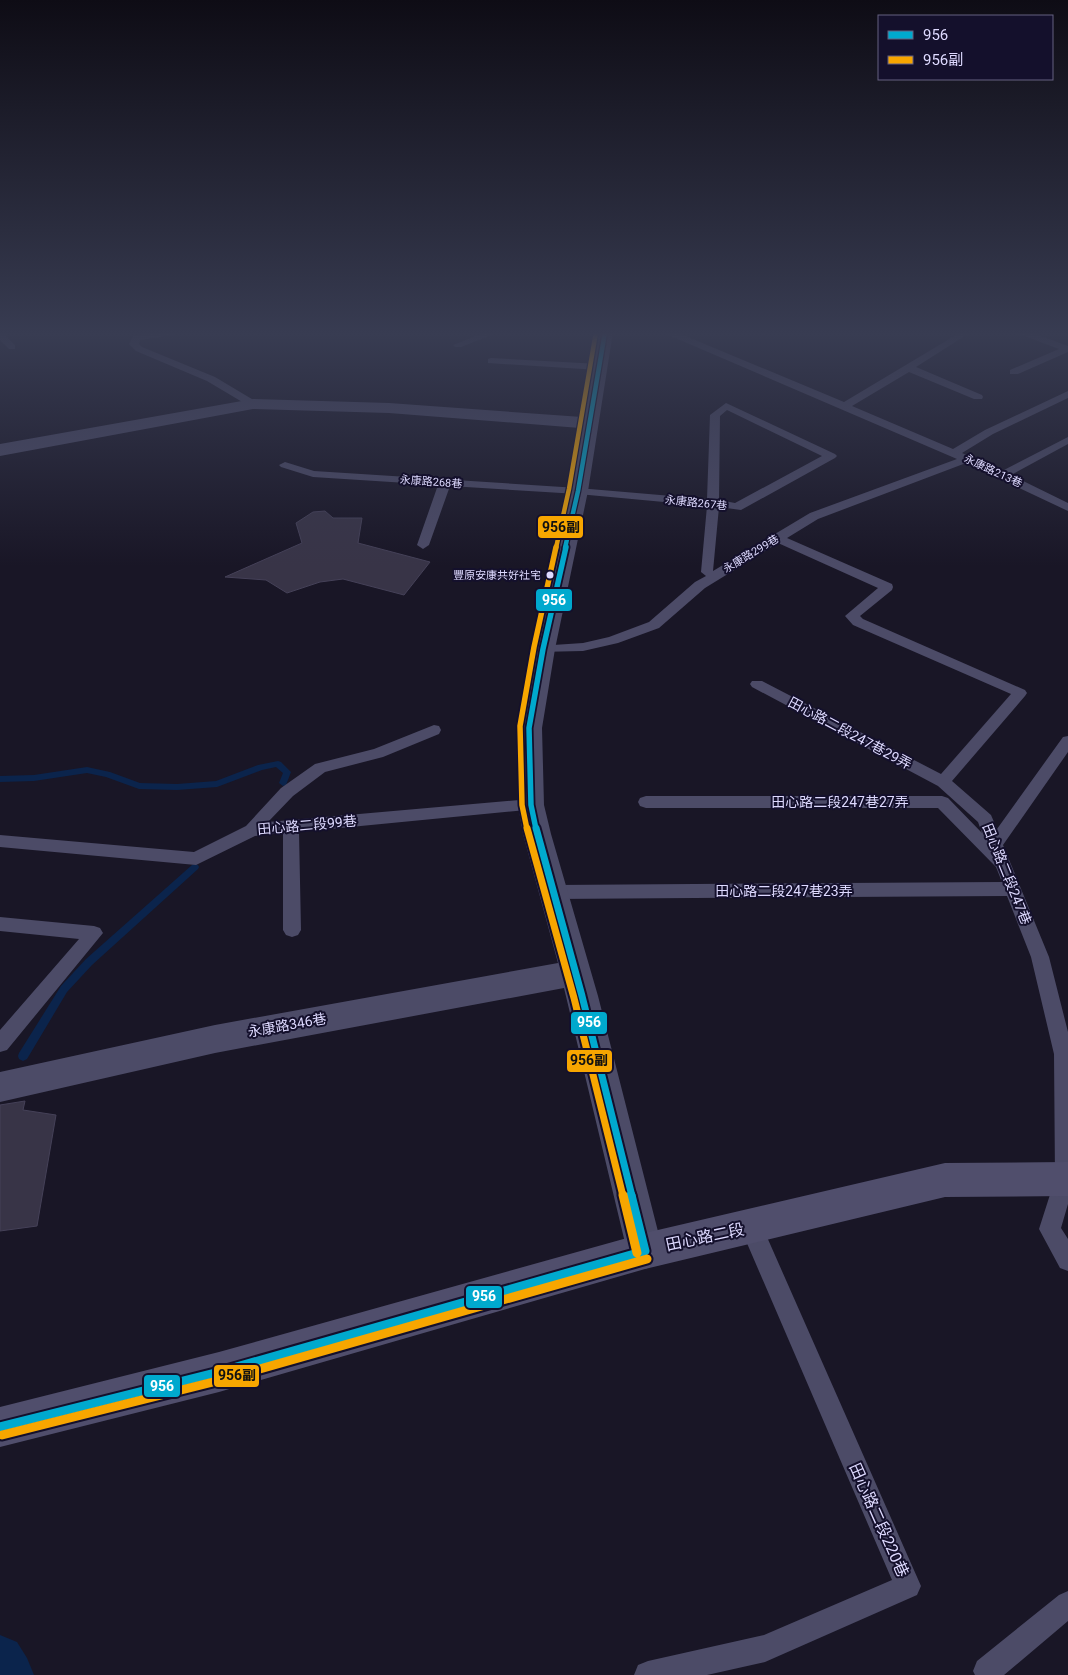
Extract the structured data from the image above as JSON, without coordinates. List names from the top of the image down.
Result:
{
  "streets": {
    "street": ["永康路346巷", "田心路二段"],
    "lane": [
      "永康路213巷",
      "永康路268巷",
      "永康路267巷",
      "永康路299巷",
      "田心路二段247巷29弄",
      "田心路二段247巷27弄",
      "田心路二段99巷",
      "田心路二段247巷",
      "田心路二段247巷23弄",
      "田心路二段220巷"
    ]
  },
  "crossings": [
    ["永康路213巷", "永康路299巷"],
    ["永康路268巷", "永康路267巷"],
    ["田心路二段247巷29弄", "田心路二段247巷"],
    ["田心路二段247巷27弄", "田心路二段247巷"],
    ["田心路二段247巷", "田心路二段247巷23弄"],
    ["田心路二段247巷", "田心路二段"],
    ["田心路二段", "田心路二段220巷"]
  ],
  "places": ["豐原安康共好社宅"],
  "lines": ["transit line 956", "transit line 956副"],
  "legend": ["956", "956副"]
}
